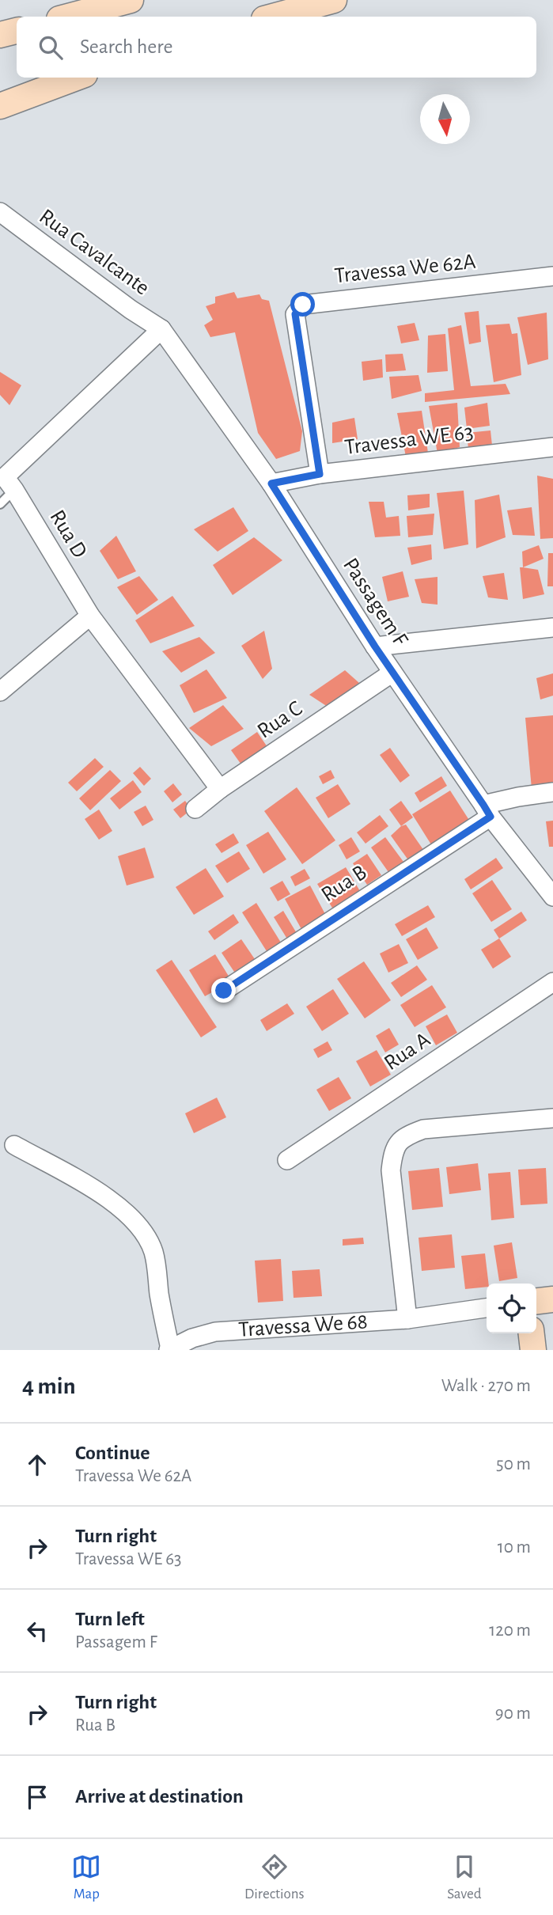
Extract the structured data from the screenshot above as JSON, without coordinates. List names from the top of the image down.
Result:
{
  "streets": {
    "street": [
      "Rua Cavalcante",
      "Travessa We 62A",
      "Travessa WE 63",
      "Rua D",
      "Passagem F",
      "Rua C",
      "Rua B",
      "Rua A",
      "Travessa We 68"
    ]
  },
  "crossings": [
    ["Rua Cavalcante", "Passagem F"],
    ["Travessa We 62A", "Travessa WE 63"],
    ["Travessa WE 63", "Passagem F"],
    ["Rua D", "Rua C"],
    ["Passagem F", "Rua C"],
    ["Passagem F", "Rua B"]
  ],
  "north": "bottom",
  "page": {
    "search": "Search here",
    "heading": ["4 min", "Walk · 270 m"],
    "list": [
      ["Continue", "Travessa We 62A", "50 m"],
      ["Turn right", "Travessa WE 63", "10 m"],
      ["Turn left", "Passagem F", "120 m"],
      ["Turn right", "Rua B", "90 m"],
      "Arrive at destination"
    ],
    "nav": ["Map", "Directions", "Saved"]
  }
}
